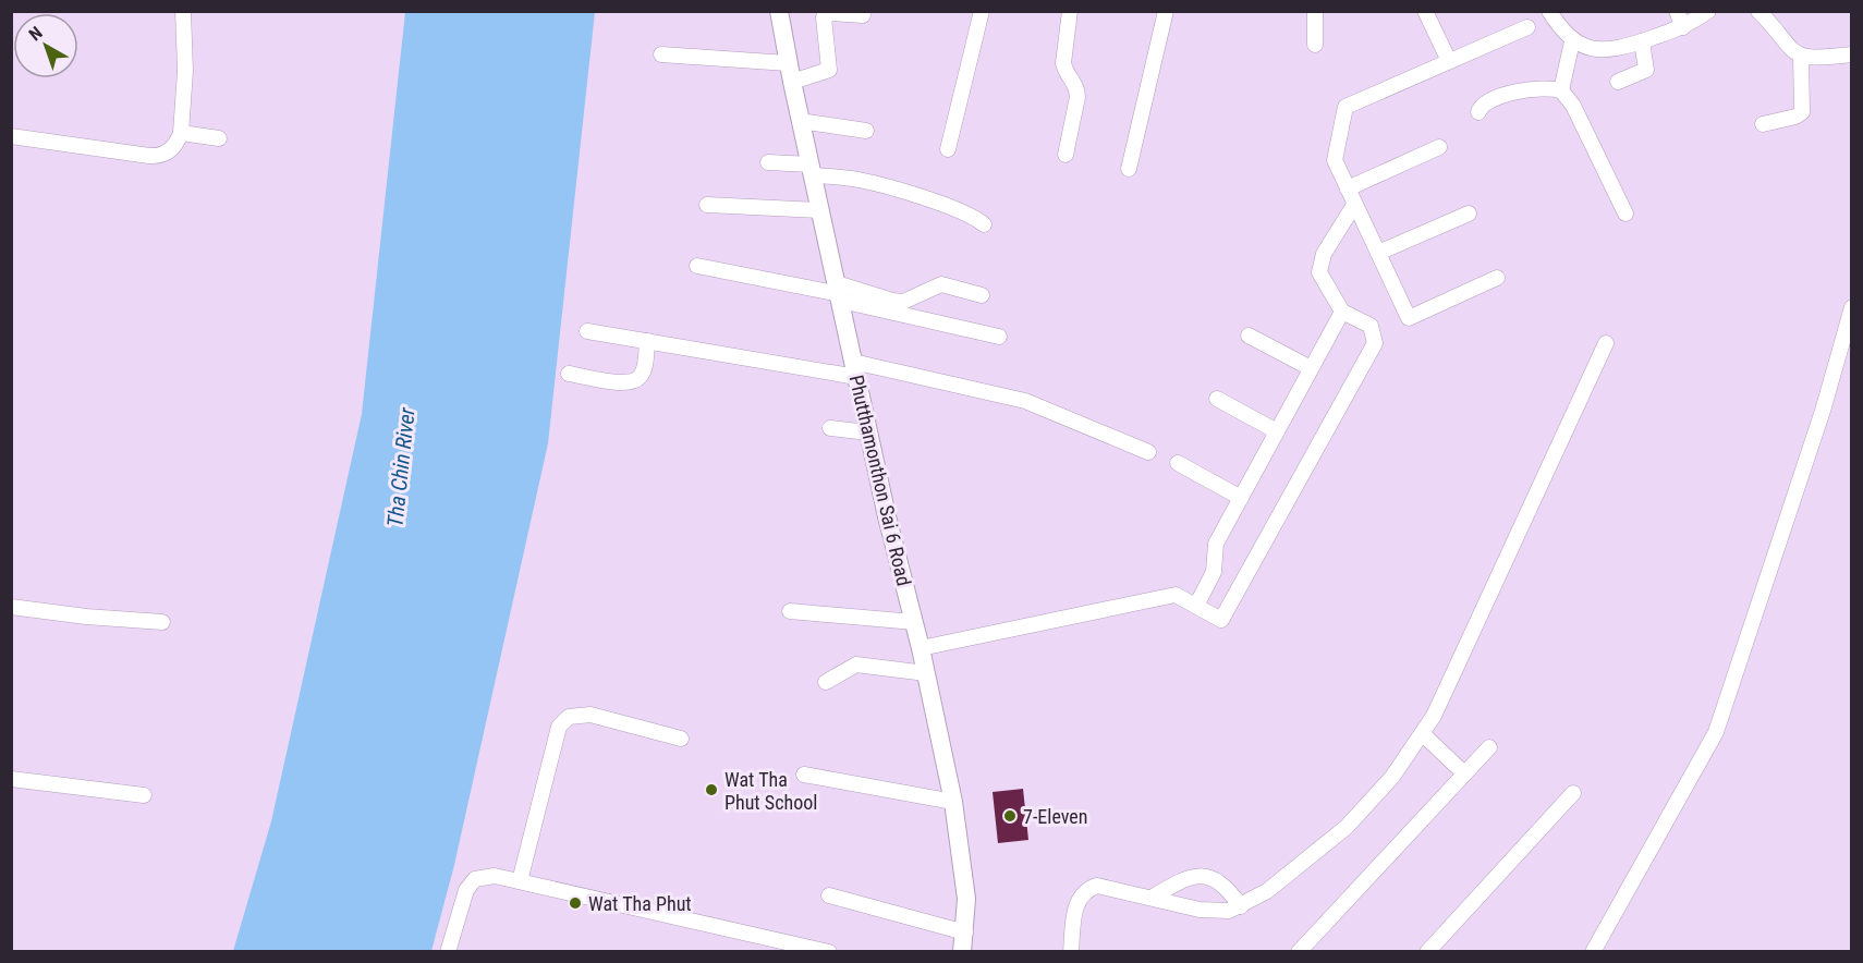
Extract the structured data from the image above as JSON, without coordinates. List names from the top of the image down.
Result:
{
  "streets": {
    "main road": ["Phutthamonthon Sai 6 Road"]
  },
  "water": ["Tha Chin River"],
  "places": ["Wat Tha Phut School", "7-Eleven", "Wat Tha Phut"],
  "north": "top left"
}
